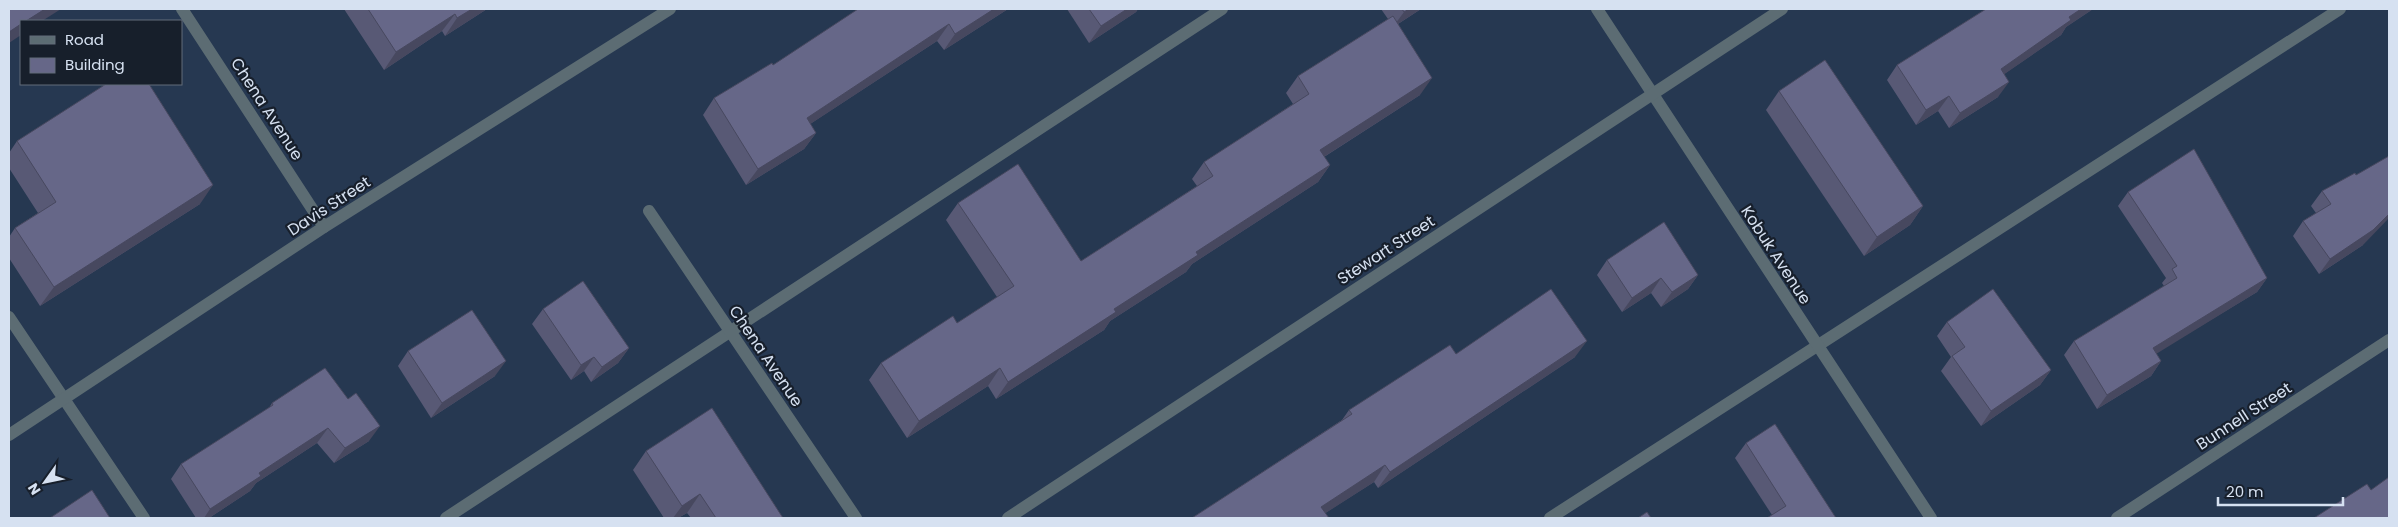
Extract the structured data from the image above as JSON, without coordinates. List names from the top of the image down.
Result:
{
  "streets": {
    "street": [
      "Chena Avenue",
      "Davis Street",
      "Stewart Street",
      "Kobuk Avenue",
      "Bunnell Street"
    ]
  },
  "crossings": [
    ["Chena Avenue", "Davis Street"],
    ["Stewart Street", "Kobuk Avenue"]
  ],
  "legend": ["Road", "Building"],
  "scale_bar": "20 m",
  "north": "bottom left"
}
